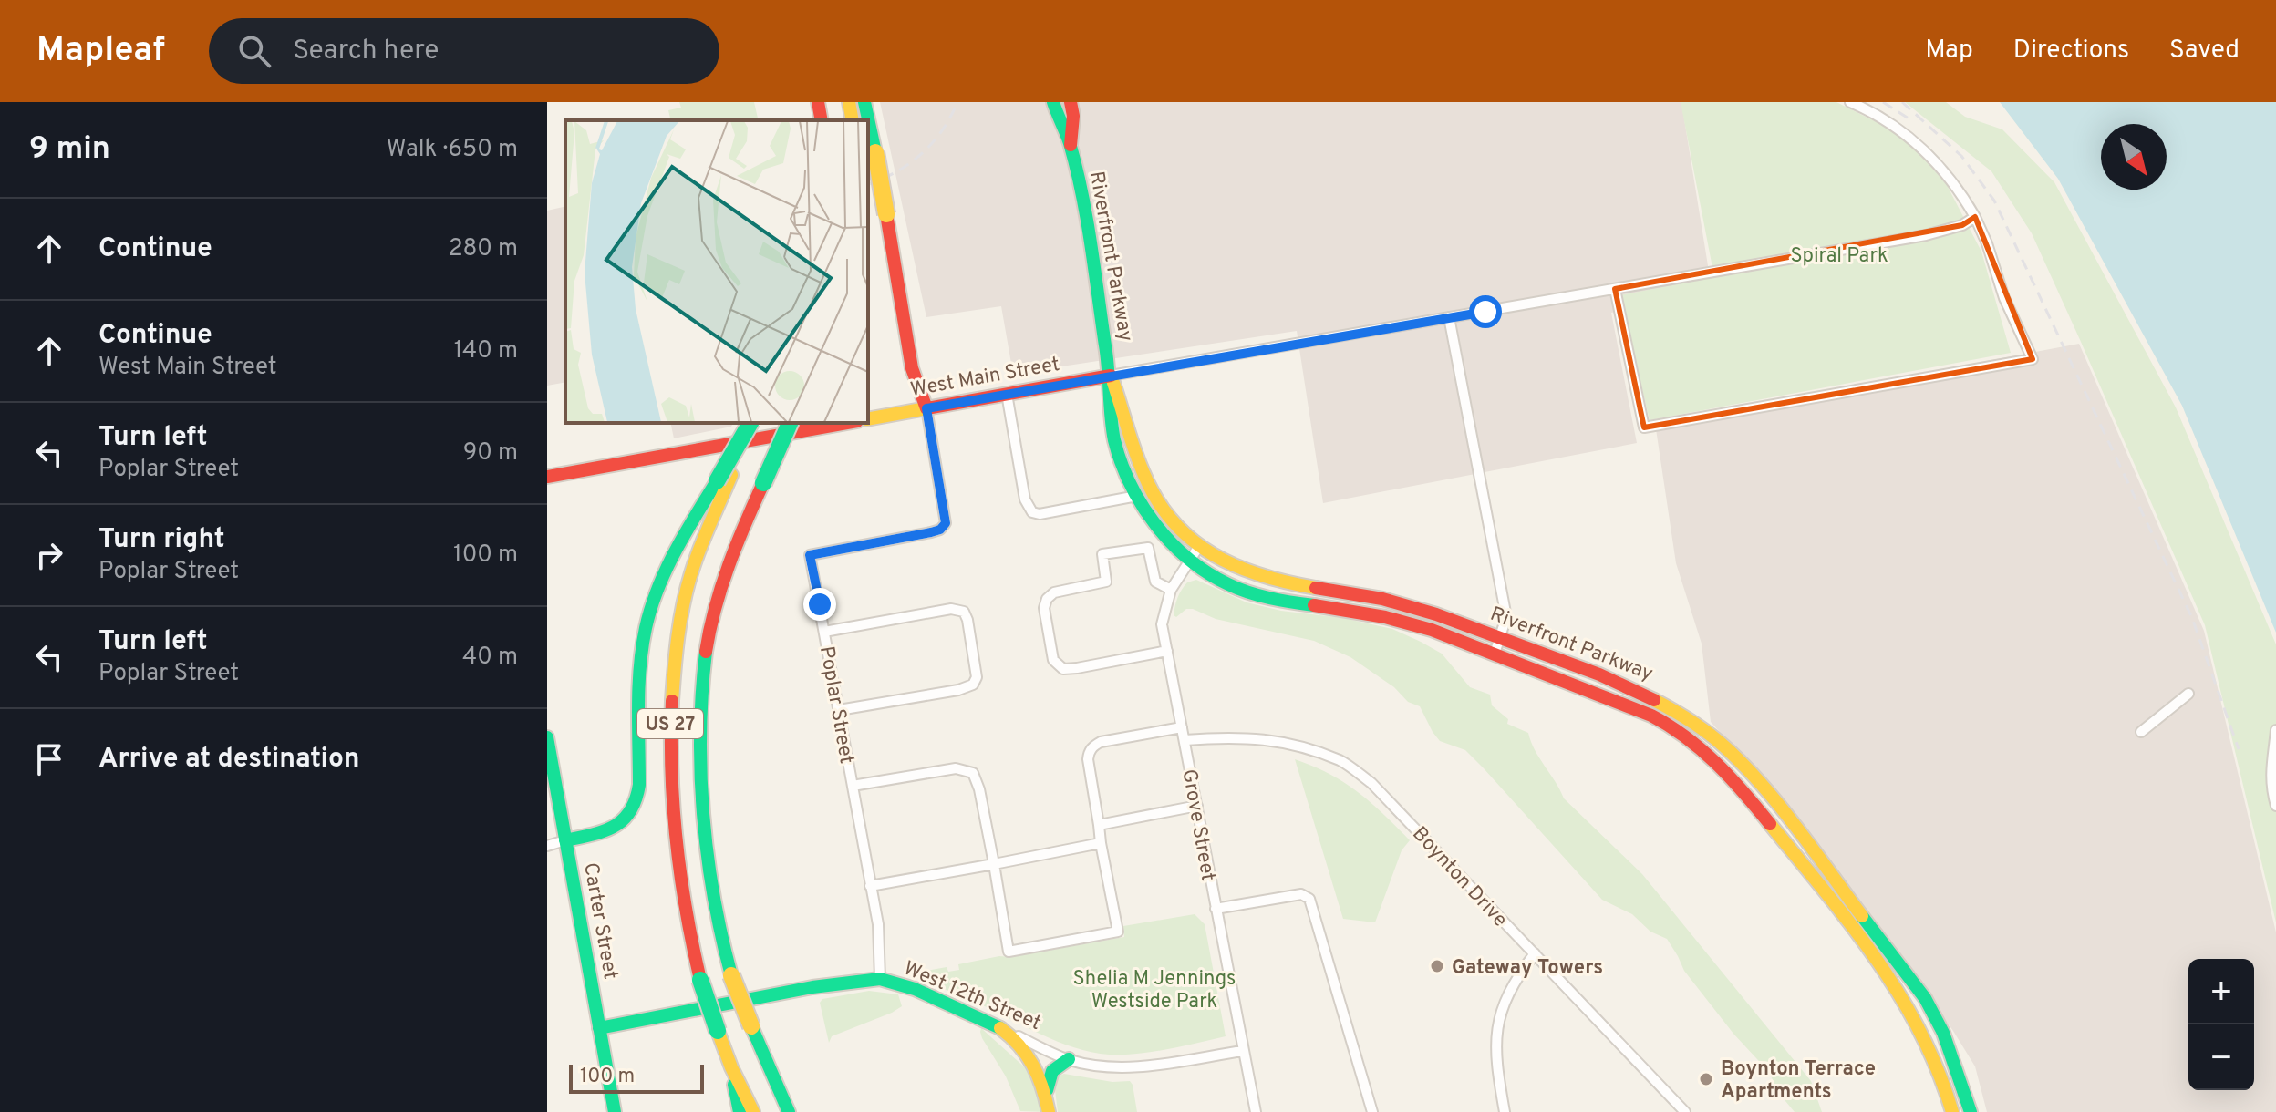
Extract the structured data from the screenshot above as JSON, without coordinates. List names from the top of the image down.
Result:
{
  "streets": {
    "main road": [
      "Riverfront Parkway",
      "West Main Street",
      "US 27",
      "Carter Street",
      "West 12th Street"
    ],
    "street": ["Poplar Street", "Grove Street", "Boynton Drive"]
  },
  "crossings": [
    ["Riverfront Parkway", "West Main Street"],
    ["Riverfront Parkway", "Grove Street"],
    ["West Main Street", "Poplar Street"],
    ["Poplar Street", "West 12th Street"],
    ["Grove Street", "Boynton Drive"],
    ["Grove Street", "West 12th Street"],
    ["Carter Street", "West 12th Street"]
  ],
  "parks": ["Spiral Park", "Shelia M Jennings Westside Park"],
  "places": ["Gateway Towers", "Boynton Terrace Apartments"],
  "scale_bar": "100 m",
  "north": "bottom right",
  "page": {
    "header": "Mapleaf",
    "search": "Search here",
    "nav": ["Map", "Directions", "Saved"],
    "heading": ["9 min", "Walk · 650 m"],
    "list": [
      ["Continue", "280 m"],
      ["Continue", "West Main Street", "140 m"],
      ["Turn left", "Poplar Street", "90 m"],
      ["Turn right", "Poplar Street", "100 m"],
      ["Turn left", "Poplar Street", "40 m"],
      "Arrive at destination"
    ],
    "map_buttons": ["+", "−"],
    "scale": "100 m"
  }
}
